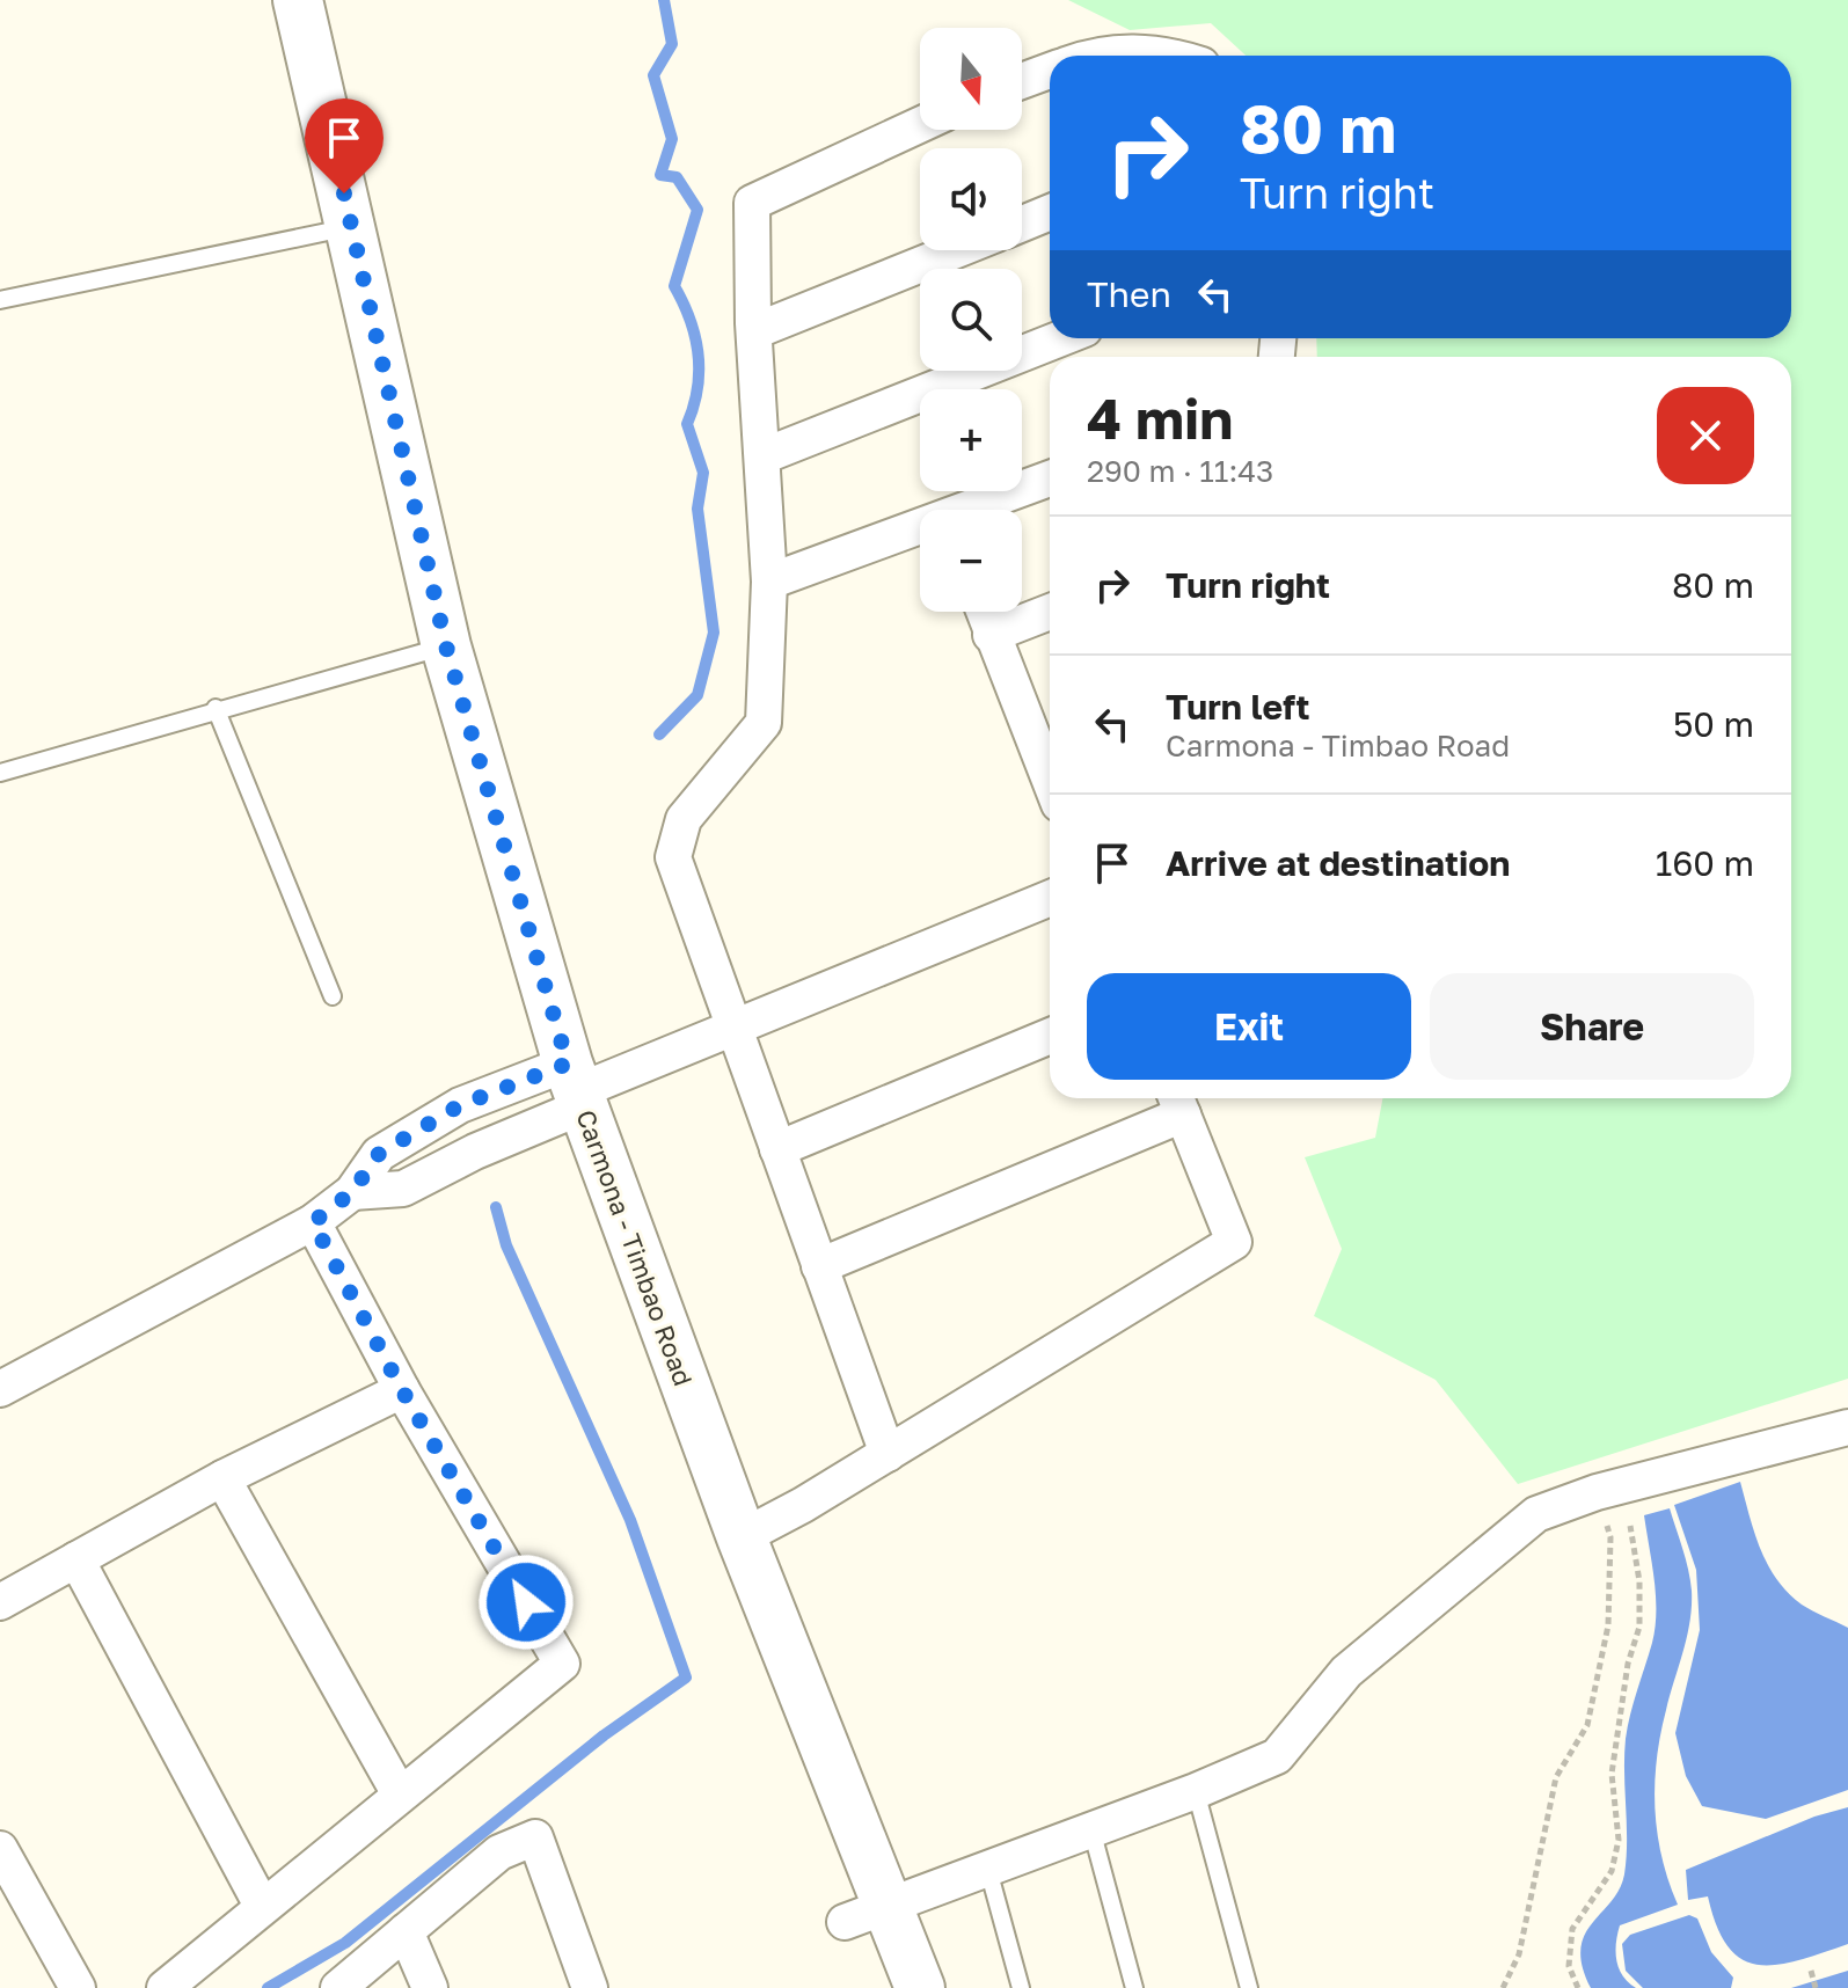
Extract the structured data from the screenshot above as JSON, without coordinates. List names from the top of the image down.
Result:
{
  "streets": {
    "main road": ["Carmona - Timbao Road"]
  },
  "north": "bottom",
  "page": {
    "map_buttons": ["+", "−"],
    "turn": ["80 m", "Turn right"],
    "then": "Then",
    "heading": ["4 min", "290 m · 11:43"],
    "list": [
      {
        "name": "Turn right",
        "value": "80 m"
      },
      {
        "name": "Turn left",
        "note": "Carmona - Timbao Road",
        "value": "50 m"
      },
      {
        "name": "Arrive at destination",
        "value": "160 m"
      }
    ],
    "buttons": ["Exit", "Share"]
  }
}
